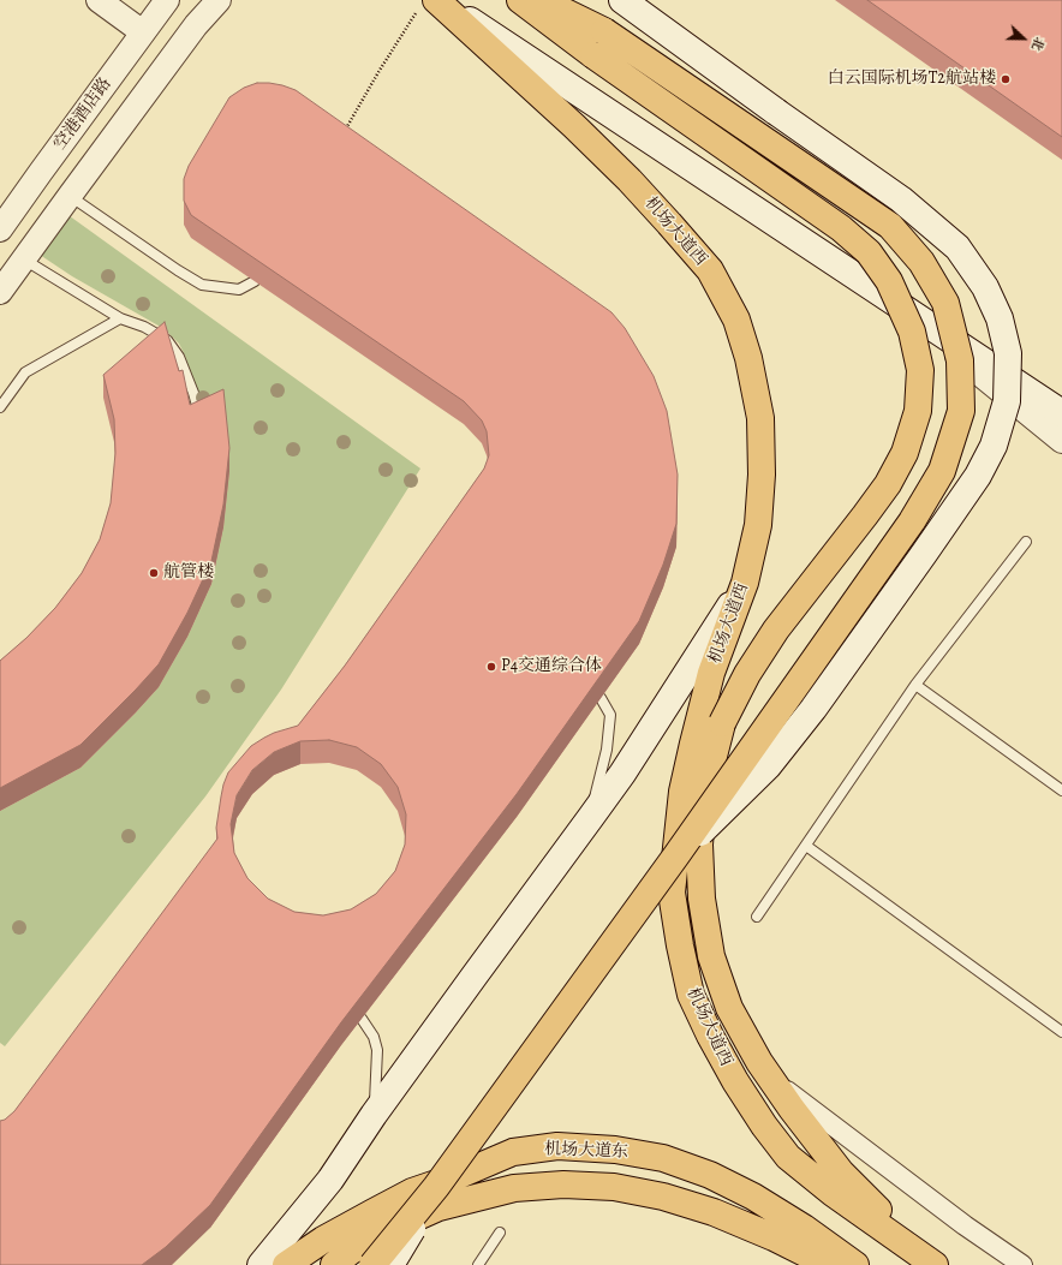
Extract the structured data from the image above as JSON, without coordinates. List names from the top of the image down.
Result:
{
  "streets": {
    "highway": ["机场大道西", "机场大道东"],
    "street": ["空港酒店路"]
  },
  "places": ["白云国际机场T2航站楼", "航管楼", "P4交通综合体"],
  "north": "right"
}
